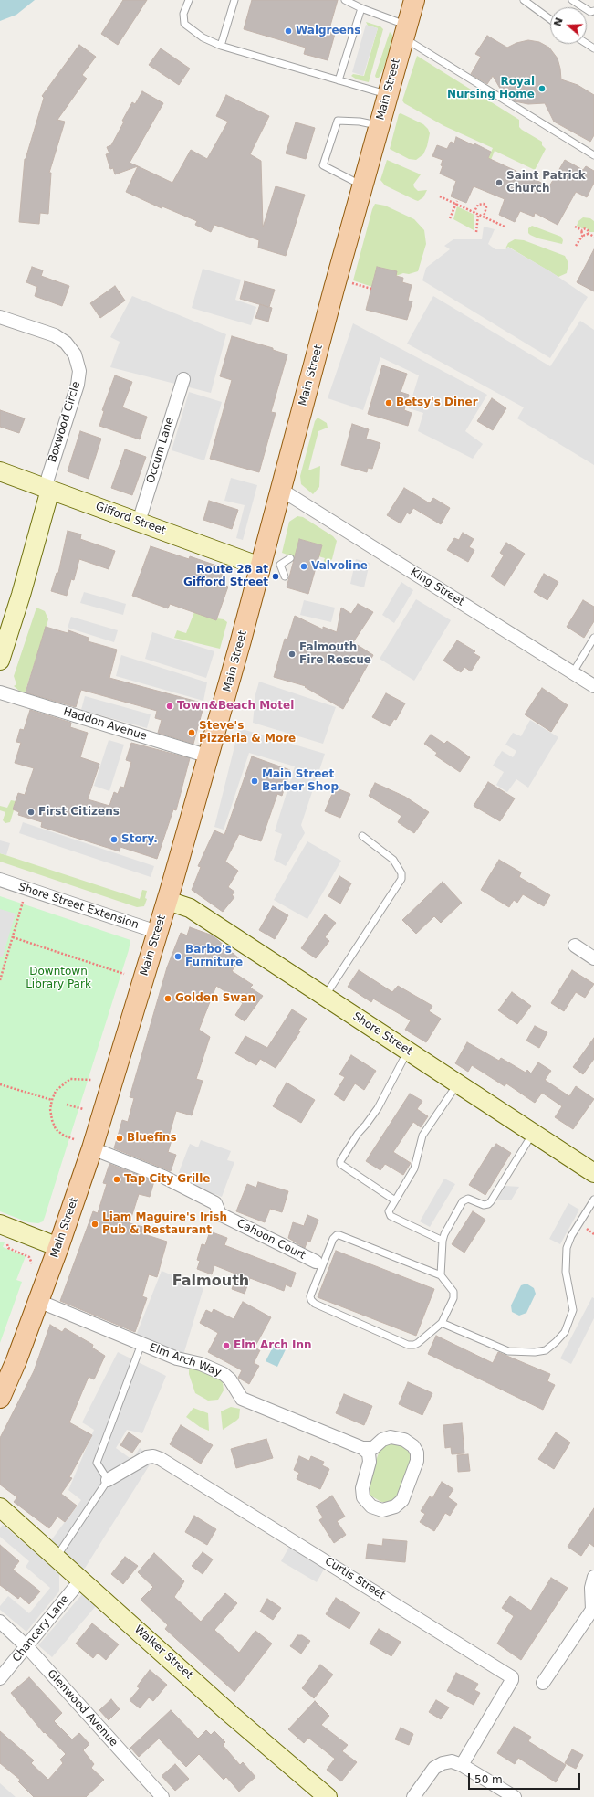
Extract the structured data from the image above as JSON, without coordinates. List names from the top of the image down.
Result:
{
  "streets": {
    "main road": [
      "Main Street",
      "Gifford Street",
      "Shore Street",
      "Walker Street"
    ],
    "street": [
      "Boxwood Circle",
      "Occum Lane",
      "King Street",
      "Haddon Avenue",
      "Shore Street Extension",
      "Cahoon Court",
      "Elm Arch Way",
      "Curtis Street",
      "Chancery Lane",
      "Glenwood Avenue"
    ]
  },
  "crossings": [
    ["Main Street", "Gifford Street"],
    ["Main Street", "King Street"],
    ["Main Street", "Haddon Avenue"],
    ["Main Street", "Shore Street Extension"],
    ["Main Street", "Shore Street"],
    ["Main Street", "Cahoon Court"],
    ["Main Street", "Elm Arch Way"],
    ["Boxwood Circle", "Gifford Street"],
    ["Occum Lane", "Gifford Street"],
    ["Chancery Lane", "Walker Street"],
    ["Chancery Lane", "Glenwood Avenue"]
  ],
  "districts": ["Falmouth"],
  "parks": ["Downtown Library Park"],
  "places": [
    "Walgreens",
    "Royal Nursing Home",
    "Saint Patrick Church",
    "Betsy's Diner",
    "Valvoline",
    "Route 28 at Gifford Street",
    "Falmouth Fire Rescue",
    "Town&Beach Motel",
    "Steve's Pizzeria & More",
    "Main Street Barber Shop",
    "First Citizens",
    "Story.",
    "Barbo's Furniture",
    "Golden Swan",
    "Bluefins",
    "Tap City Grille",
    "Liam Maguire's Irish Pub & Restaurant",
    "Elm Arch Inn"
  ],
  "scale_bar": "50 m",
  "north": "left"
}
